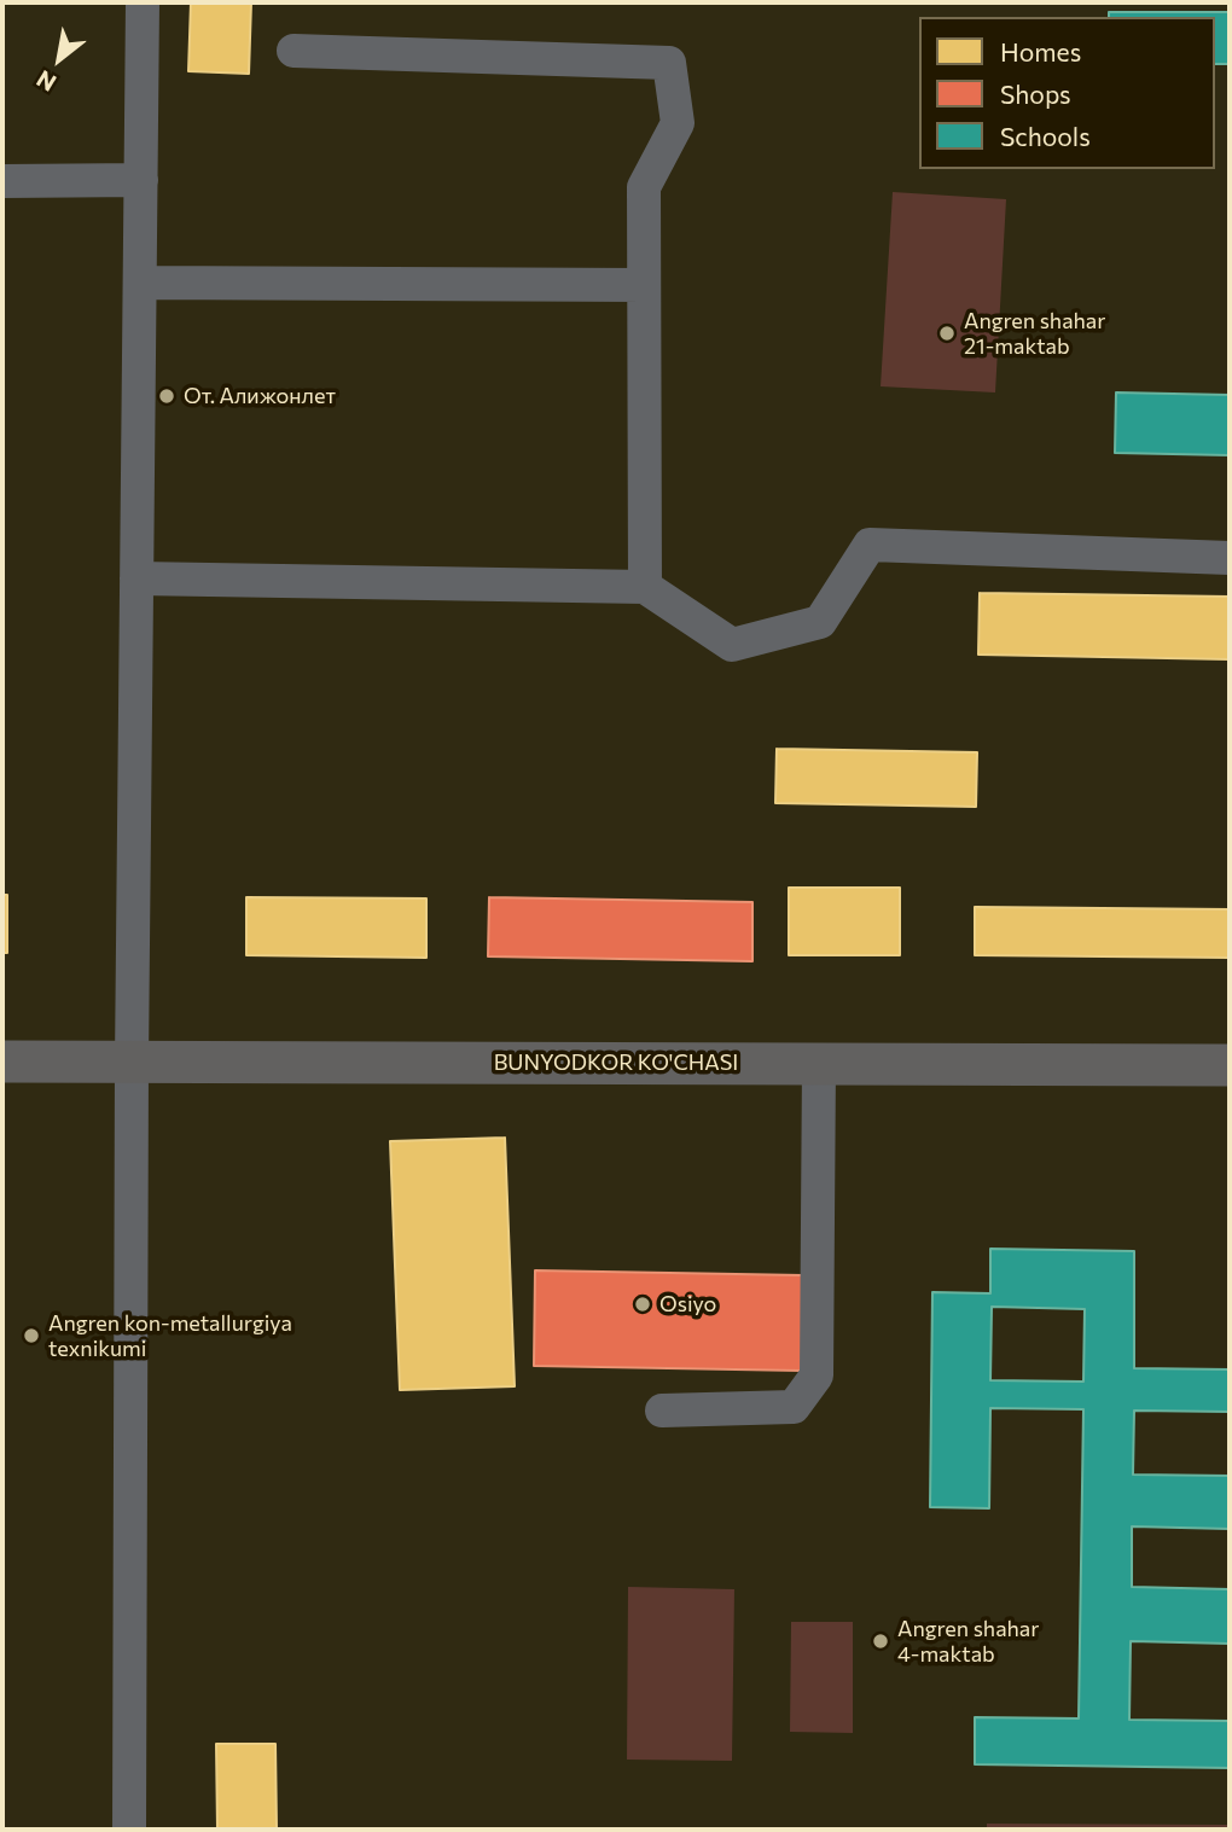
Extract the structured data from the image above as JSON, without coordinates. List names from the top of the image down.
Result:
{
  "streets": {
    "main road": ["BUNYODKOR KO'CHASI"]
  },
  "places": [
    "Angren shahar 21-maktab",
    "От. Алижонлет",
    "Osiyo",
    "Angren kon-metallurgiya texnikumi",
    "Angren shahar 4-maktab"
  ],
  "legend": ["Homes", "Shops", "Schools"],
  "north": "bottom left"
}
